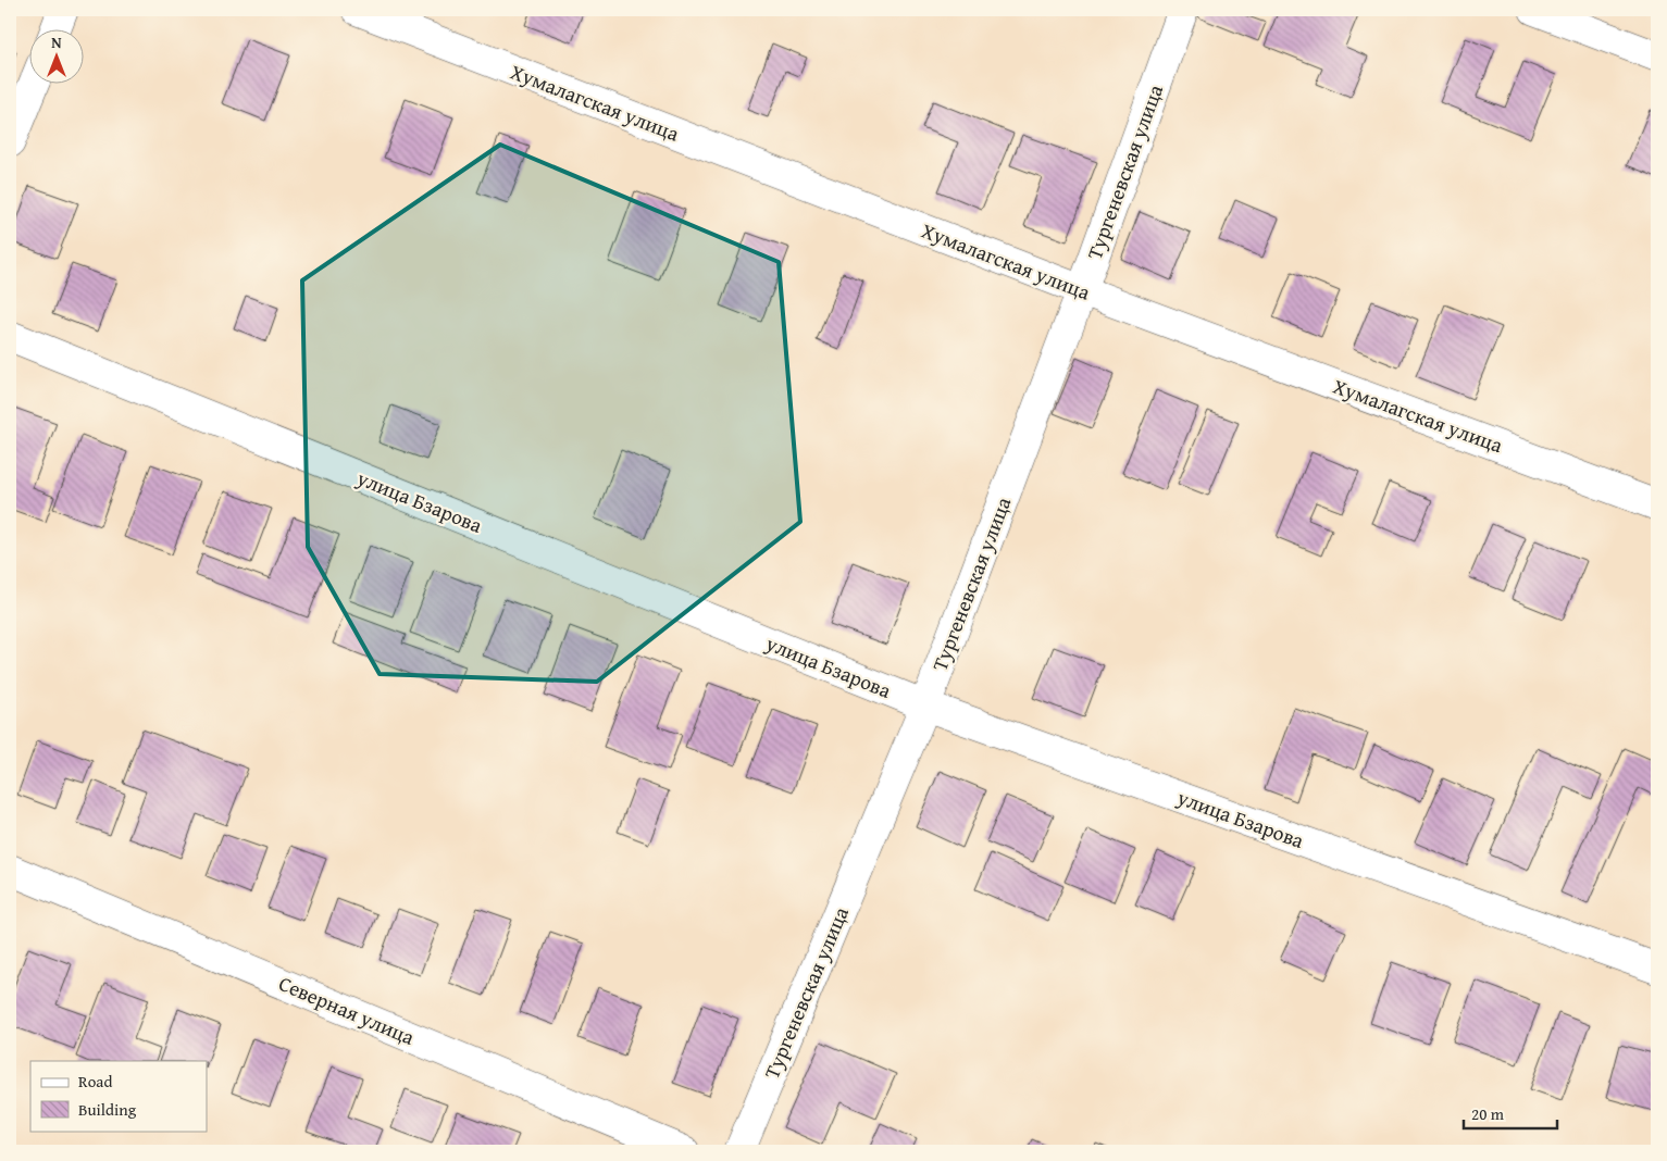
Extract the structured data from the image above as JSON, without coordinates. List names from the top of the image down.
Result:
{
  "streets": {
    "street": [
      "Хумалагская улица",
      "Тургеневская улица",
      "улица Бзарова",
      "Северная улица"
    ]
  },
  "crossings": [
    ["Хумалагская улица", "Тургеневская улица"],
    ["Тургеневская улица", "улица Бзарова"]
  ],
  "legend": ["Road", "Building"],
  "scale_bar": "20 m",
  "north": "top"
}
